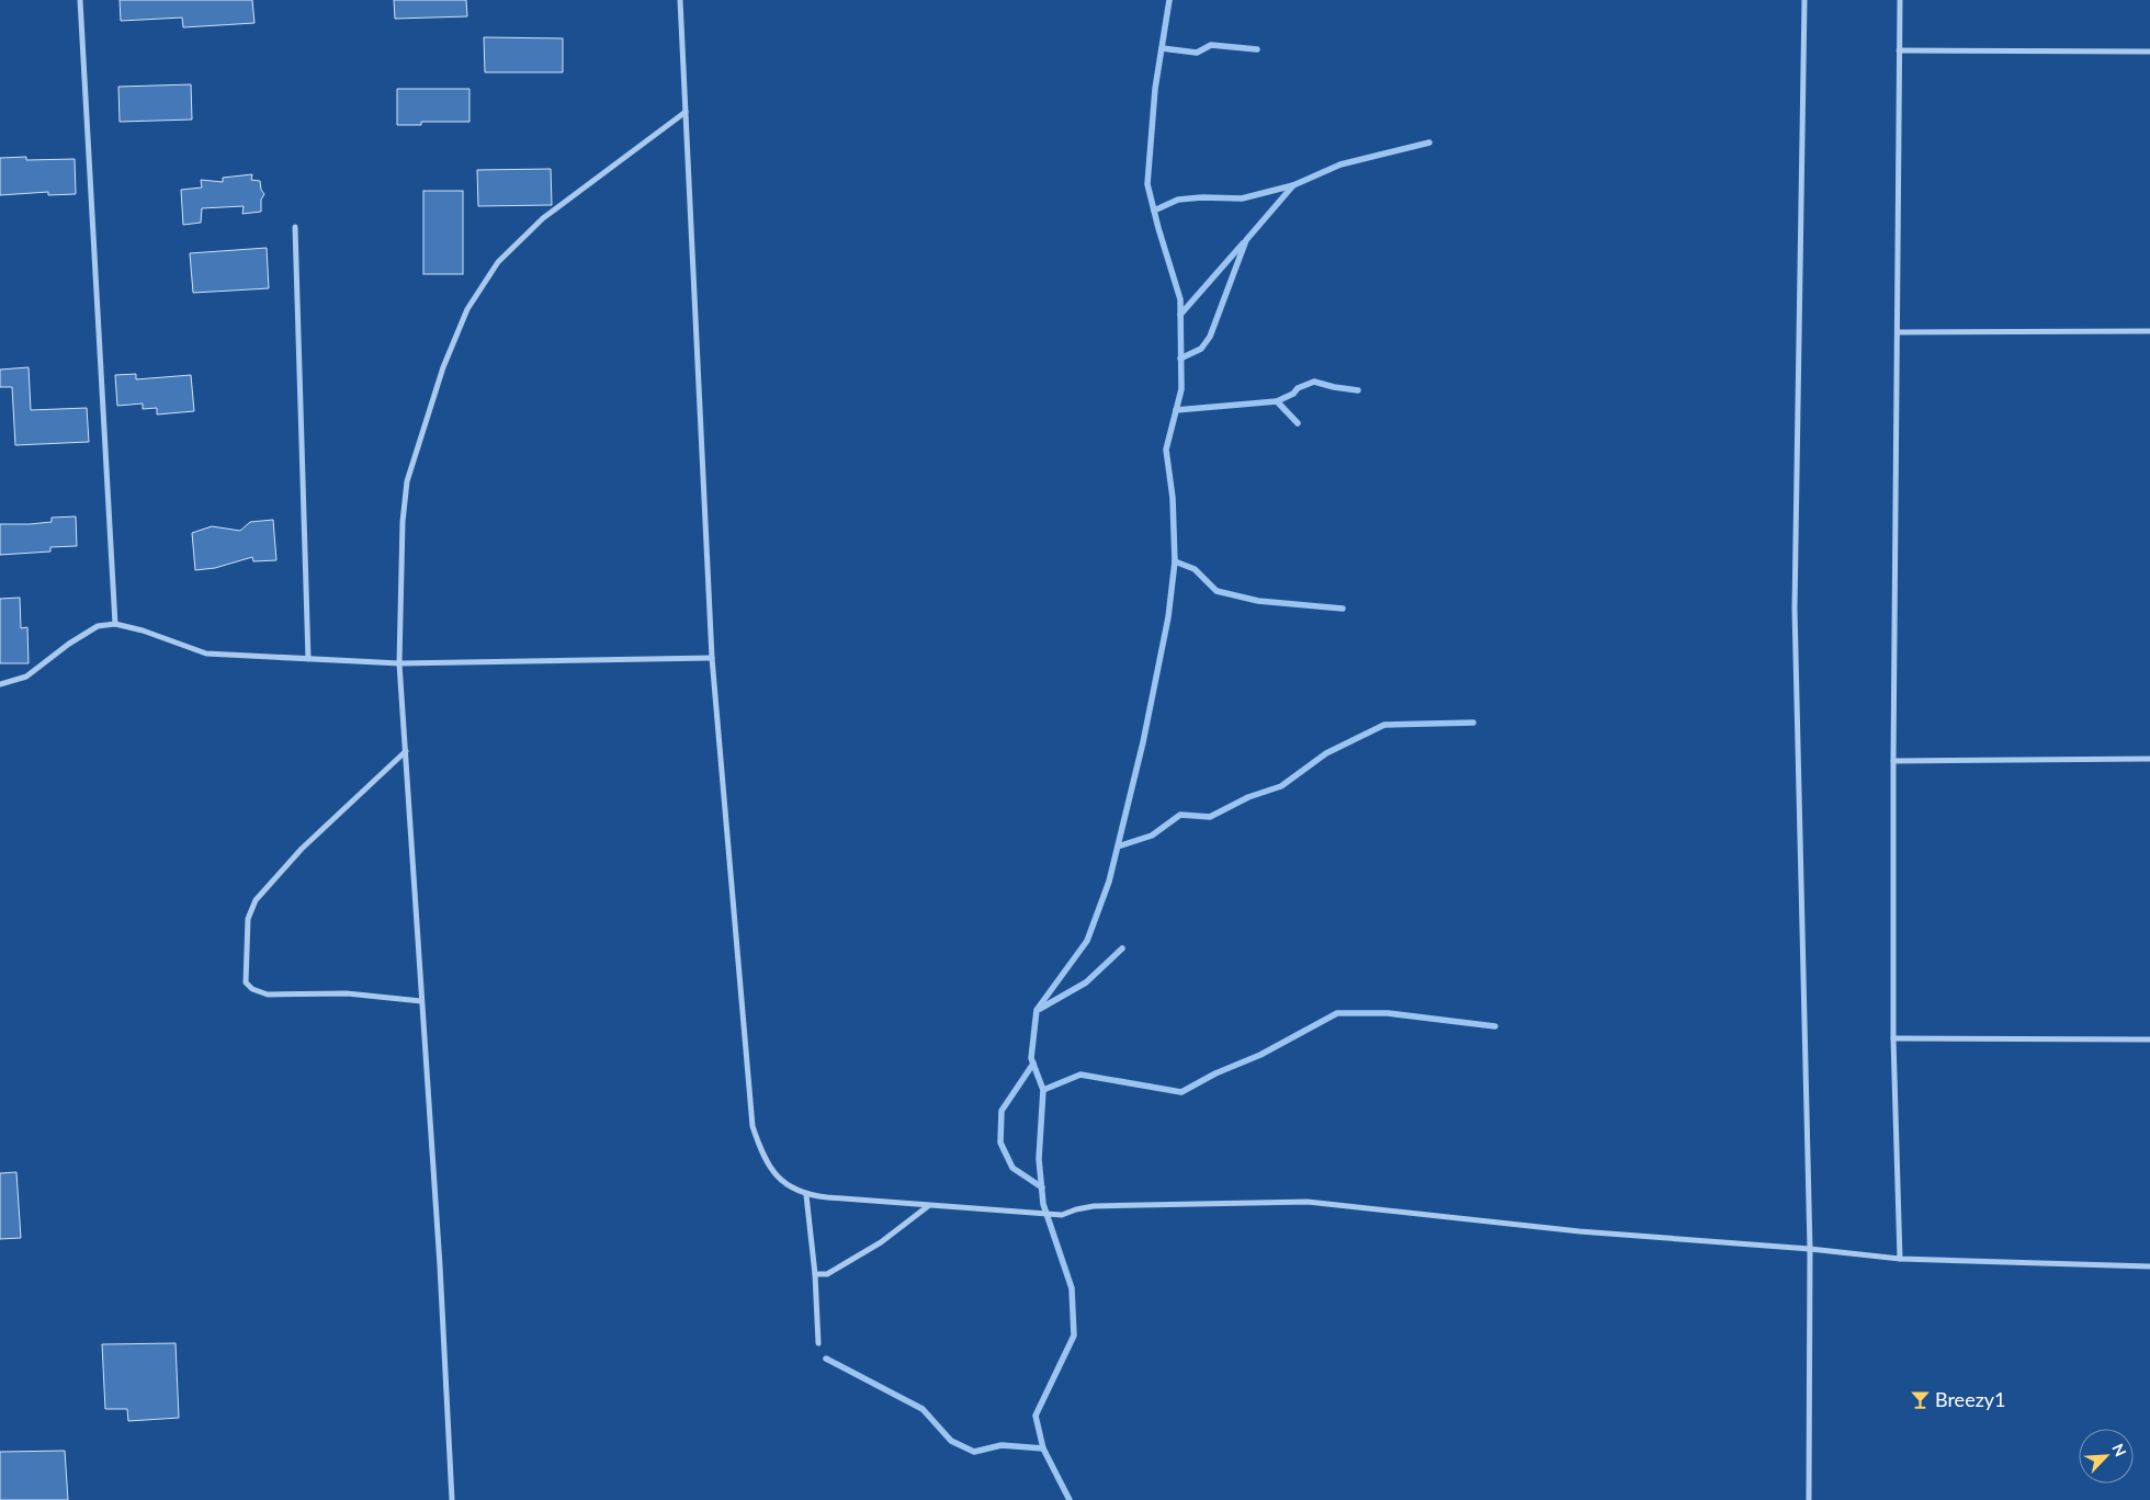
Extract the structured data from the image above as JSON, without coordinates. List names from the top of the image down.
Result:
{
  "places": {
    "bar": ["Breezy1"]
  },
  "north": "top right"
}
